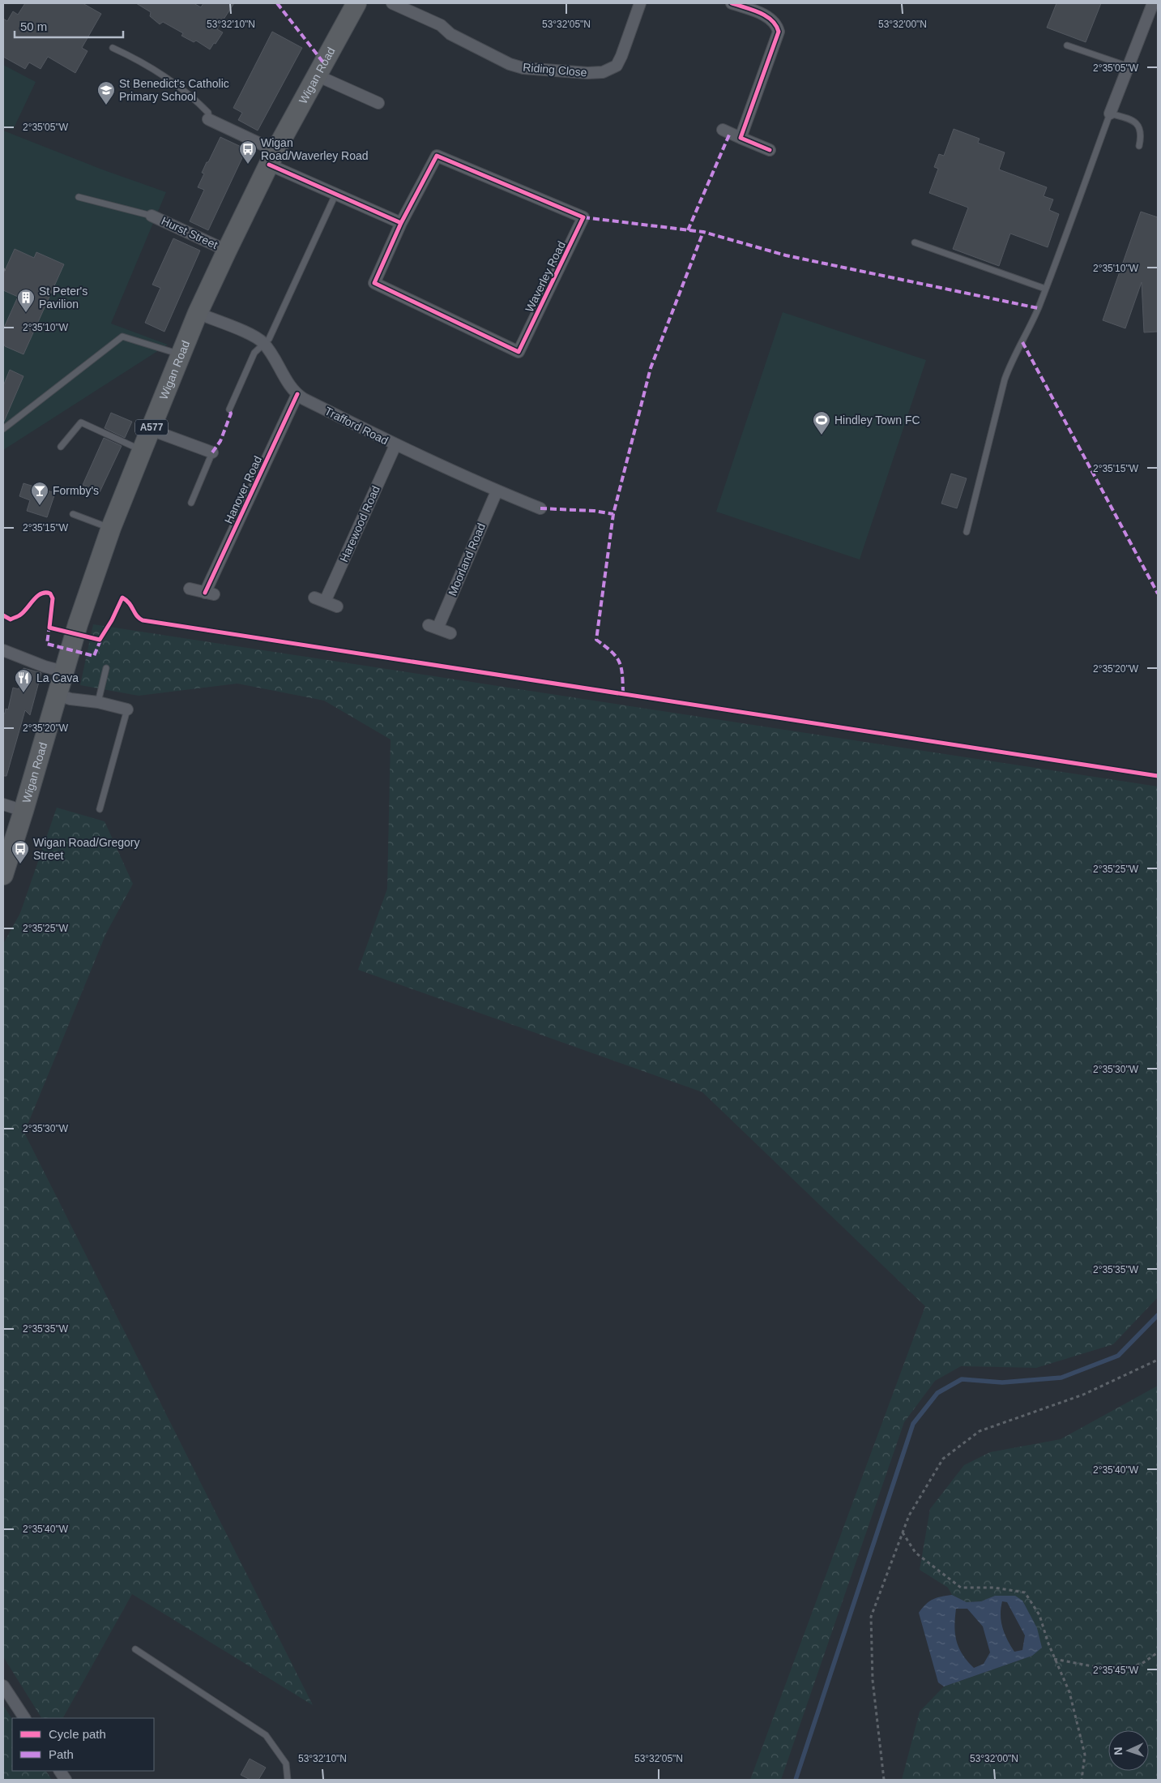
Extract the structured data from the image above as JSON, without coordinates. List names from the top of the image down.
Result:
{
  "streets": {
    "highway": ["Wigan Road", "A577"],
    "street": [
      "Riding Close",
      "Hurst Street",
      "Waverley Road",
      "Trafford Road",
      "Hanover Road",
      "Harewood Road",
      "Moorland Road"
    ]
  },
  "crossings": [
    ["Wigan Road", "Hurst Street"],
    ["Wigan Road", "Trafford Road"],
    ["Trafford Road", "Hanover Road"],
    ["Trafford Road", "Harewood Road"],
    ["Trafford Road", "Moorland Road"]
  ],
  "places": {
    "school or university": ["St Benedict's Catholic Primary School"],
    "bus stop": ["Wigan Road/Waverley Road", "Wigan Road/Gregory Street"],
    "building": ["St Peter's Pavilion"],
    "sports": ["Hindley Town FC"],
    "bar": ["Formby's"],
    "restaurant": ["La Cava"]
  },
  "legend": ["Cycle path", "Path"],
  "scale_bar": "50 m",
  "north": "left",
  "coordinates": [
    "53°32'10\"N",
    "53°32'05\"N",
    "53°32'00\"N",
    "2°35'05\"W",
    "2°35'10\"W",
    "2°35'15\"W",
    "2°35'20\"W",
    "2°35'25\"W",
    "2°35'30\"W",
    "2°35'35\"W",
    "2°35'40\"W",
    "2°35'45\"W"
  ]
}
